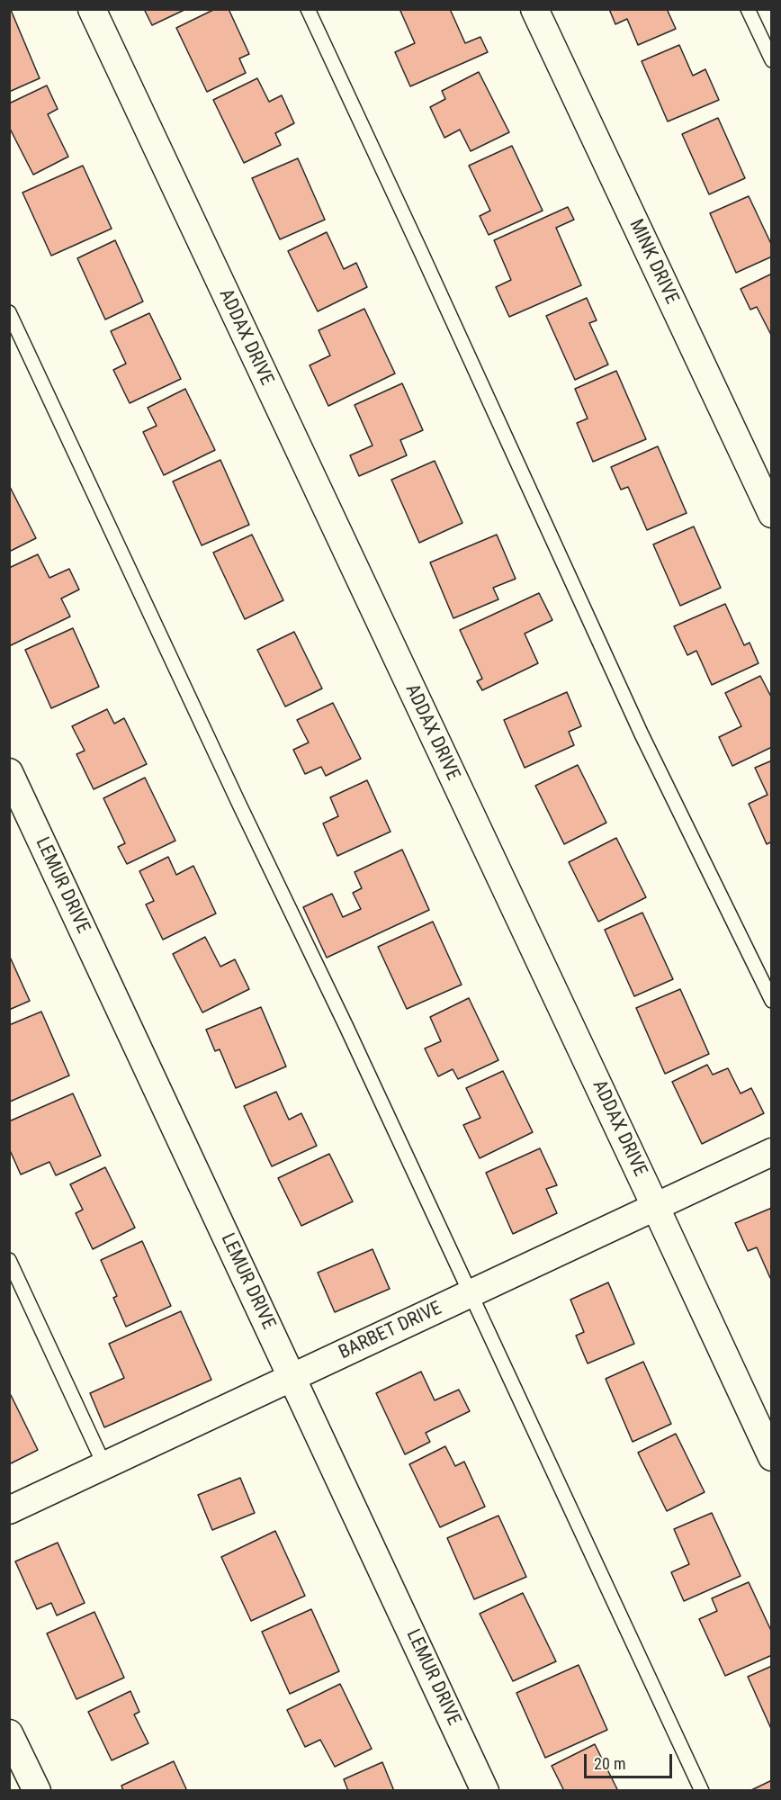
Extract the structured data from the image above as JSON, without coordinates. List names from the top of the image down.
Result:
{
  "streets": {
    "street": [
      "MINK DRIVE",
      "ADDAX DRIVE",
      "LEMUR DRIVE",
      "BARBET DRIVE"
    ]
  },
  "crossings": [
    ["ADDAX DRIVE", "BARBET DRIVE"],
    ["LEMUR DRIVE", "BARBET DRIVE"]
  ],
  "scale_bar": "20 m"
}
